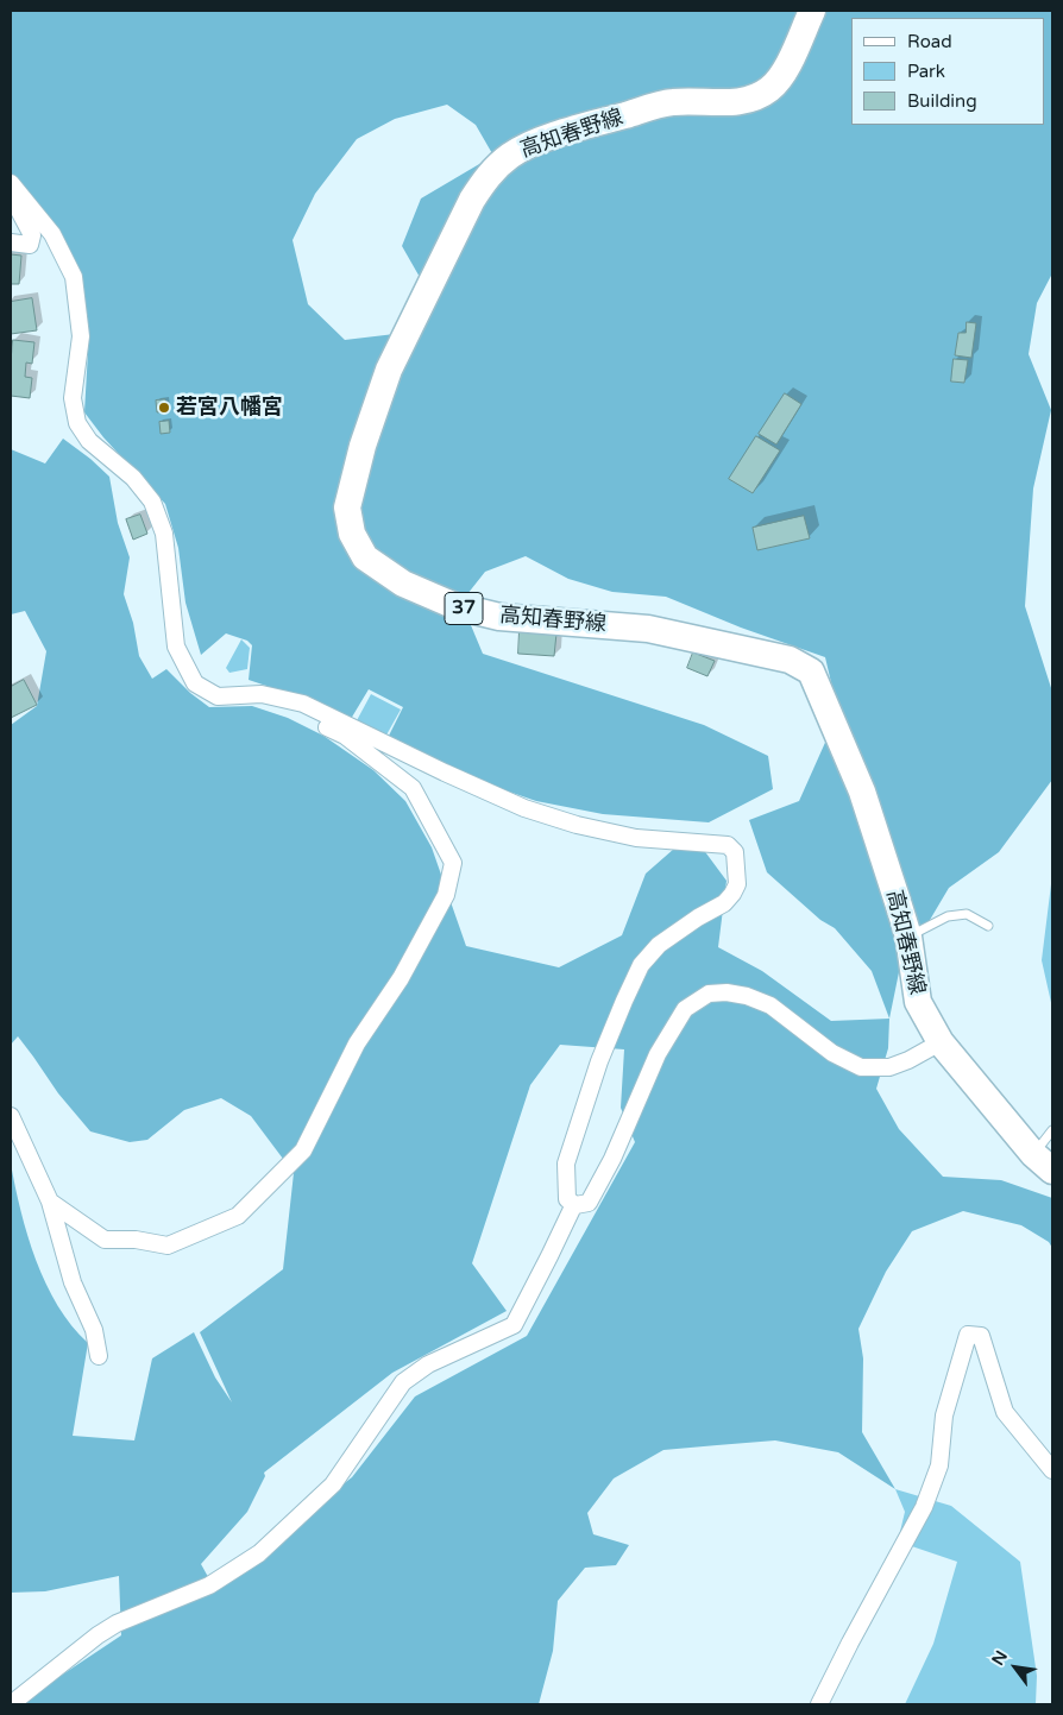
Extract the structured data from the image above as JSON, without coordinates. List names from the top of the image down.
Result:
{
  "streets": {
    "main road": ["高知春野線", "37"]
  },
  "places": ["若宮八幡宮"],
  "legend": ["Road", "Park", "Building"],
  "north": "top left"
}
